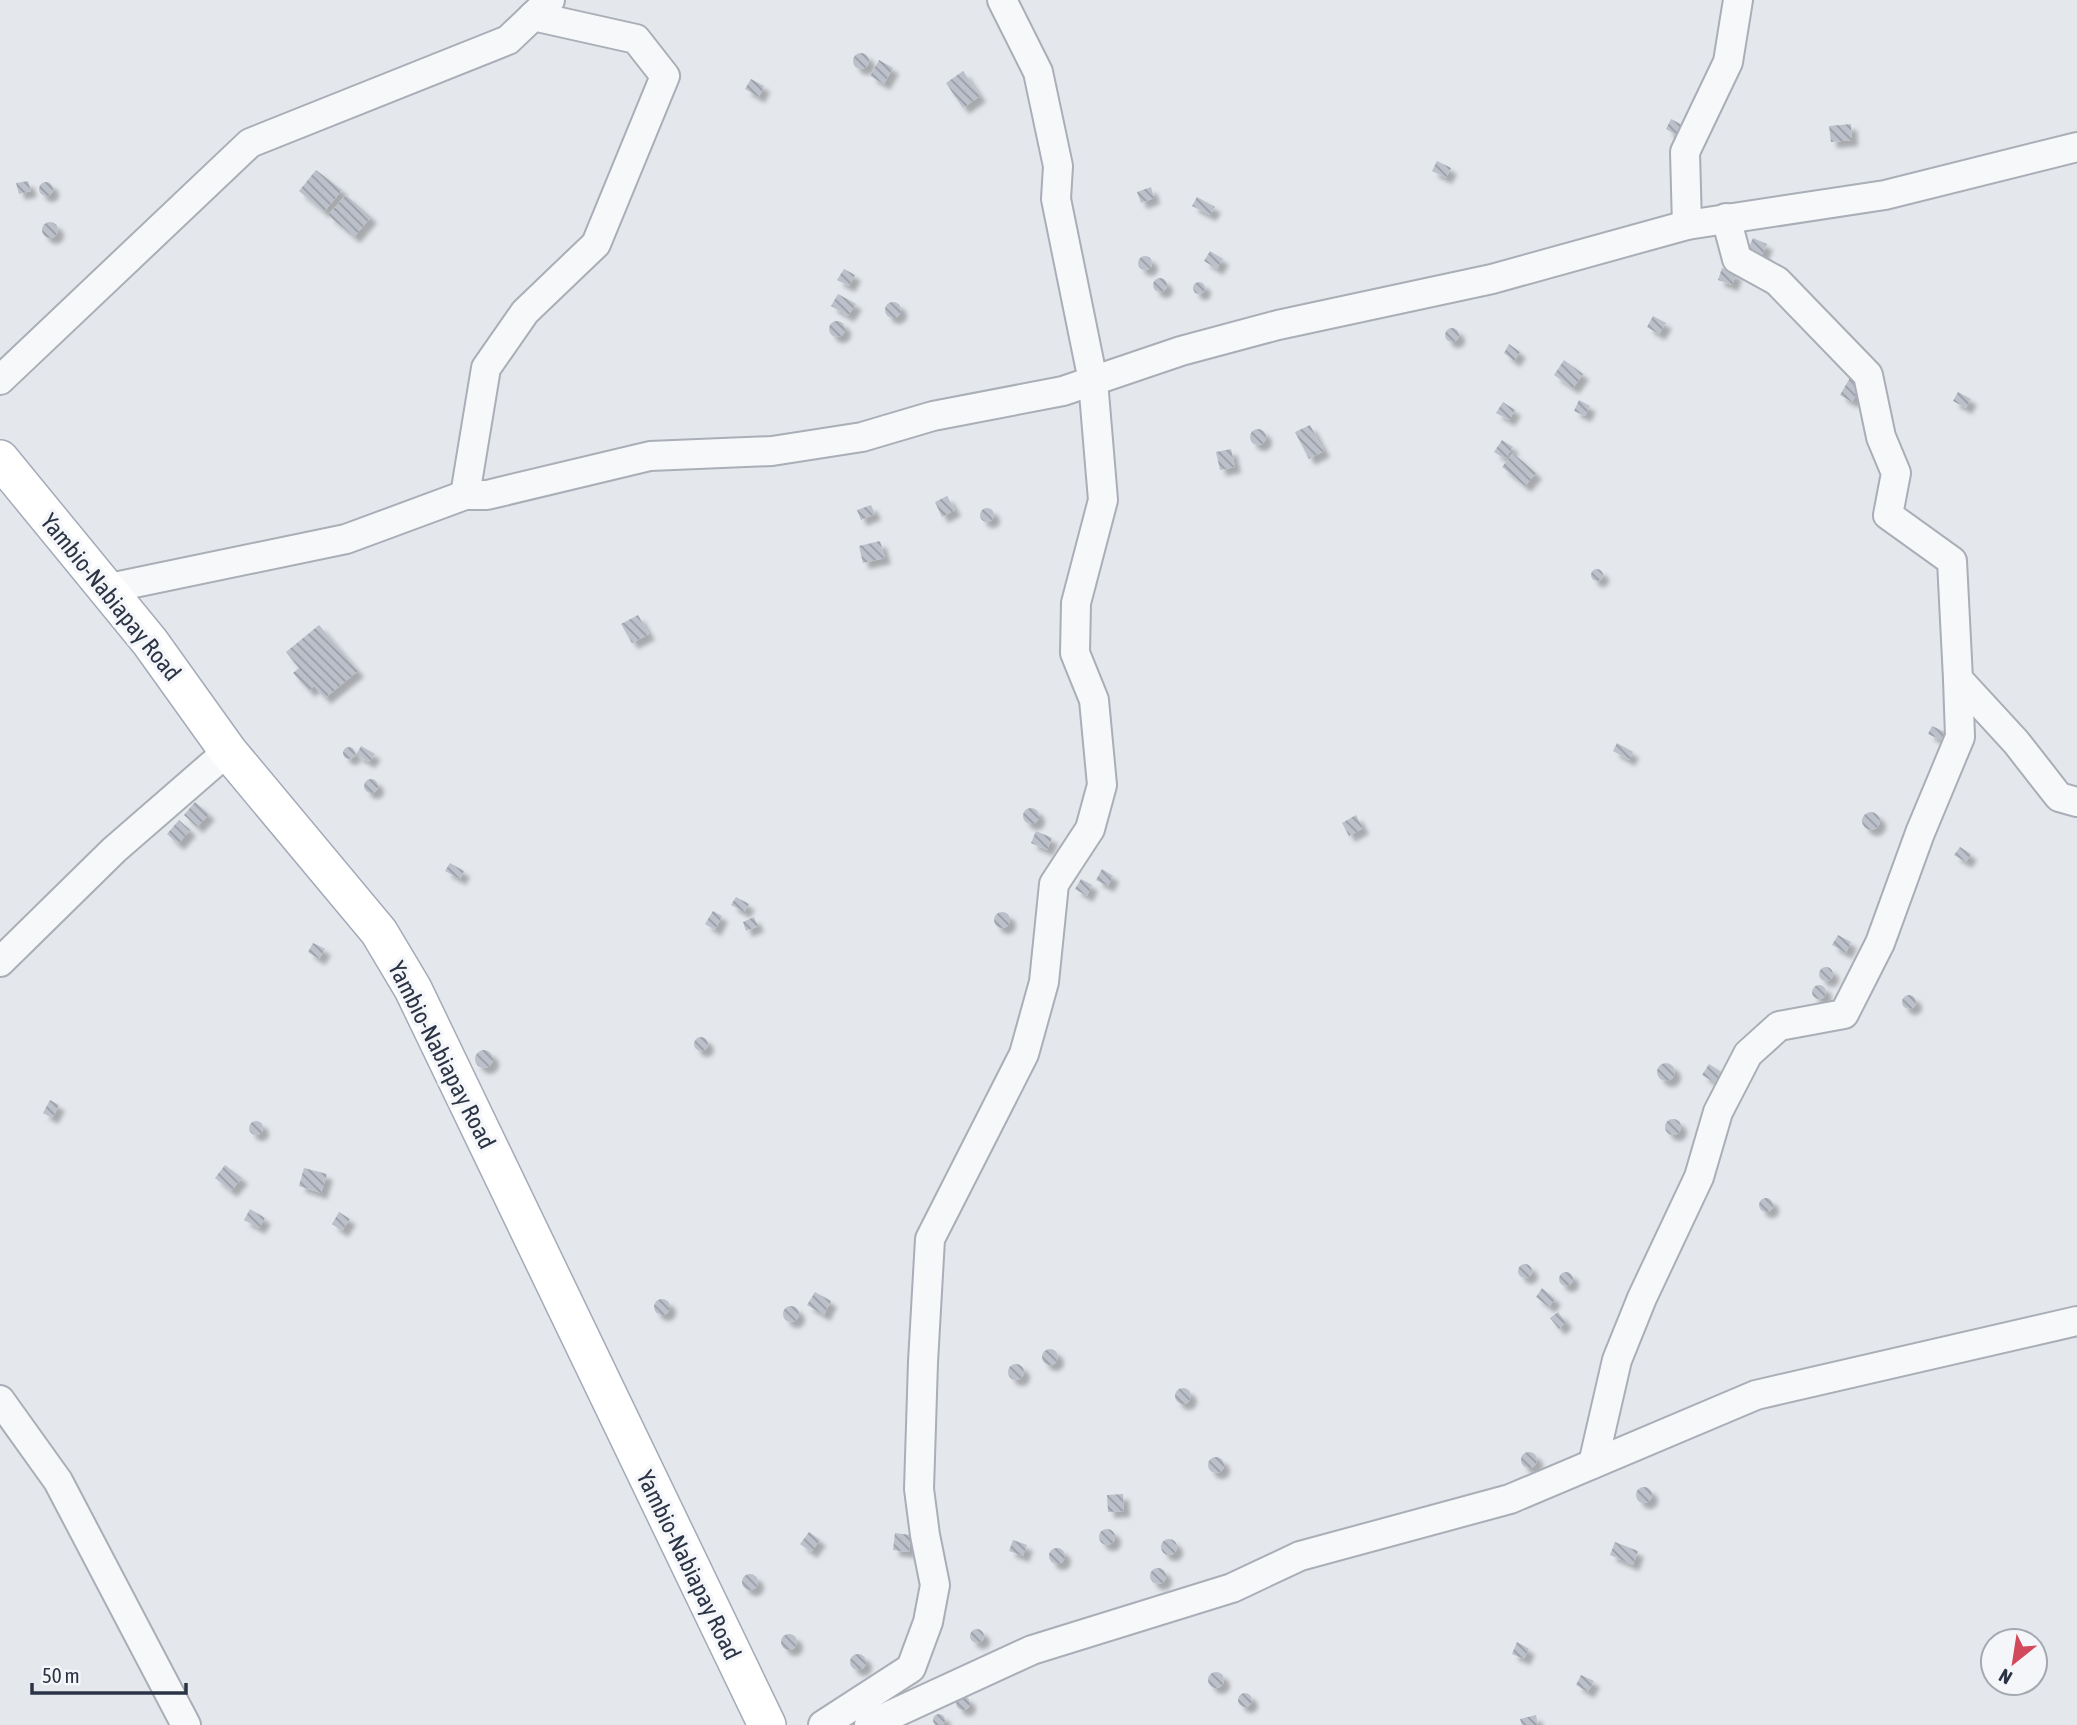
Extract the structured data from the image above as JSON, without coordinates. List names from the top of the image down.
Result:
{
  "streets": {
    "main road": ["Yambio-Nabiapay Road"]
  },
  "scale_bar": "50 m",
  "north": "bottom left"
}
